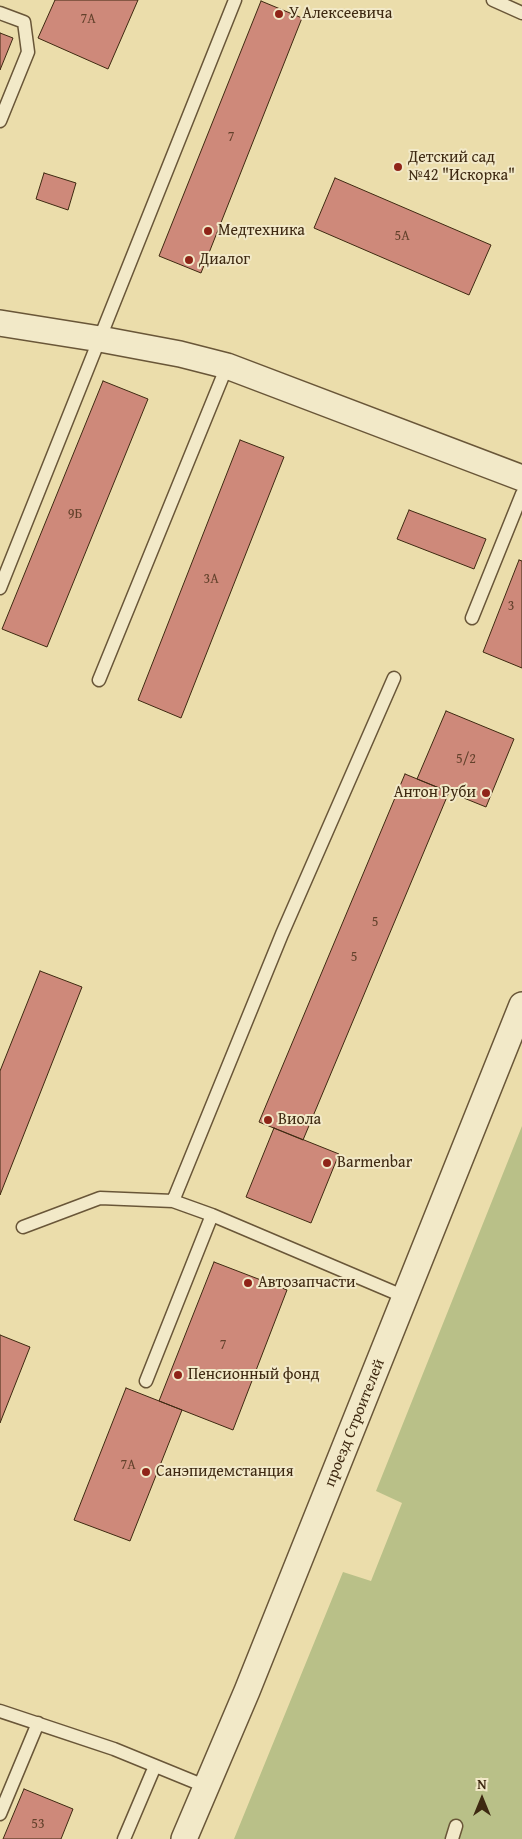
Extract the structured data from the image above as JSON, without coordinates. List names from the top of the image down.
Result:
{
  "streets": {
    "street": ["проезд Строителей"]
  },
  "places": [
    "У Алексеевича",
    "Детский сад №42 \"Искорка\"",
    "Медтехника",
    "Диалог",
    "Антон Руби",
    "Виола",
    "Barmenbar",
    "Автозапчасти",
    "Пенсионный фонд",
    "Санэпидемстанция"
  ],
  "house_numbers": [
    "7А",
    "7",
    "5А",
    "9Б",
    "3А",
    "3",
    "5/2",
    "5",
    "5",
    "7",
    "7А",
    "53"
  ],
  "north": "top"
}
